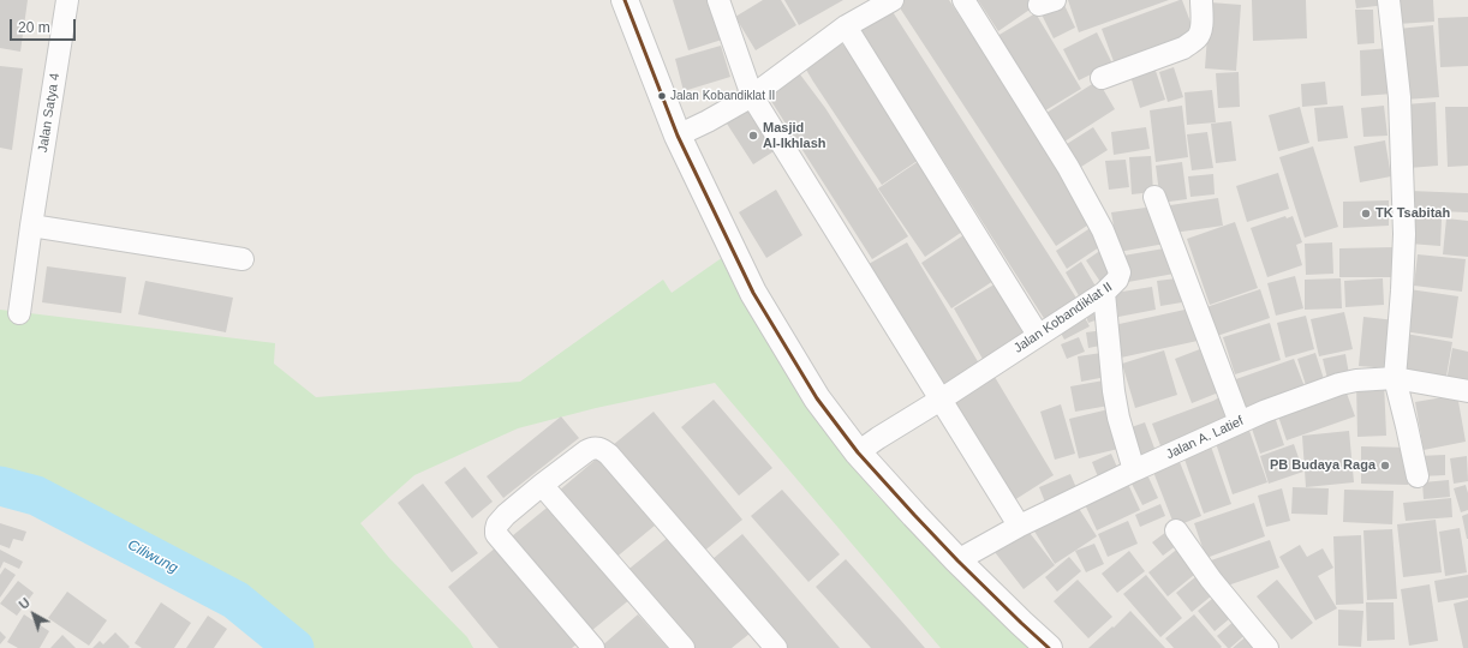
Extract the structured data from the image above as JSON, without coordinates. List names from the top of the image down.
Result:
{
  "streets": {
    "street": ["Jalan Satya 4", "Jalan Kobandiklat II", "Jalan A. Latief"]
  },
  "water": ["Ciliwung"],
  "places": [
    "Jalan Kobandiklat II",
    "Masjid Al-Ikhlash",
    "TK Tsabitah",
    "PB Budaya Raga"
  ],
  "scale_bar": "20 m",
  "north": "top left"
}
